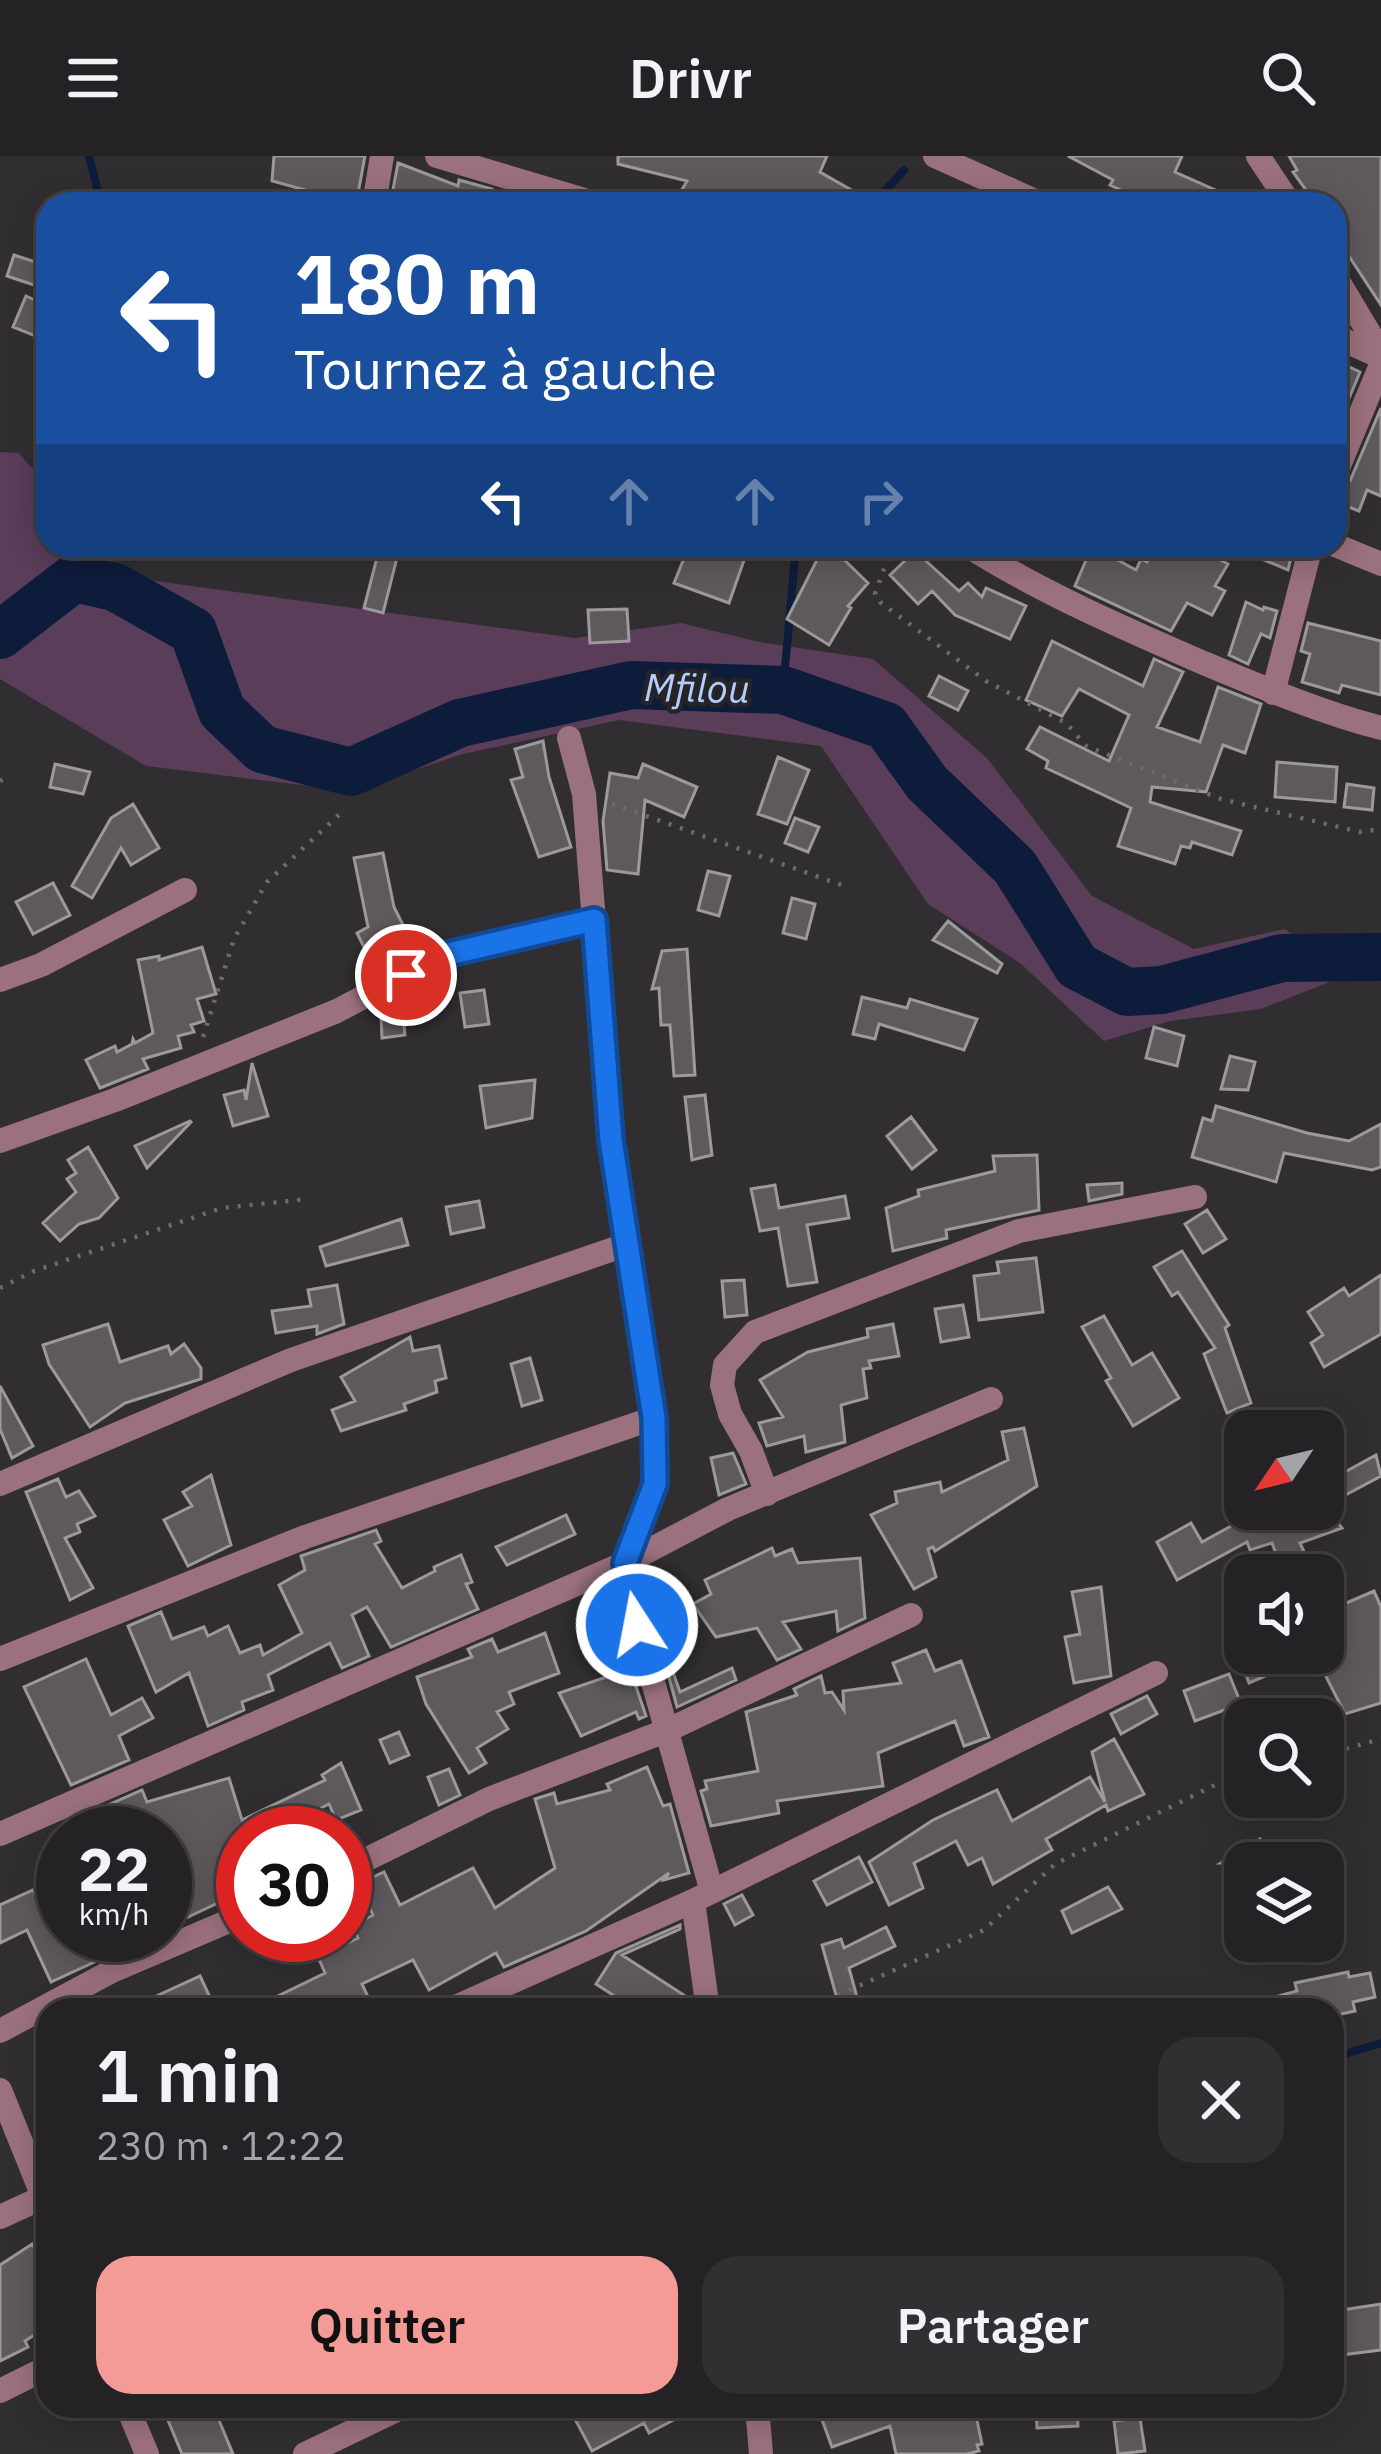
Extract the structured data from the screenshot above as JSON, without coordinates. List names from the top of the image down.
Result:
{
  "water": ["Mfilou"],
  "north": "bottom left",
  "page": {
    "header": "Drivr",
    "turn": ["180 m", "Tournez à gauche"],
    "speed": "22 km/h",
    "limit": "30",
    "heading": ["1 min", "230 m · 12:22"],
    "buttons": ["Quitter", "Partager"]
  }
}
